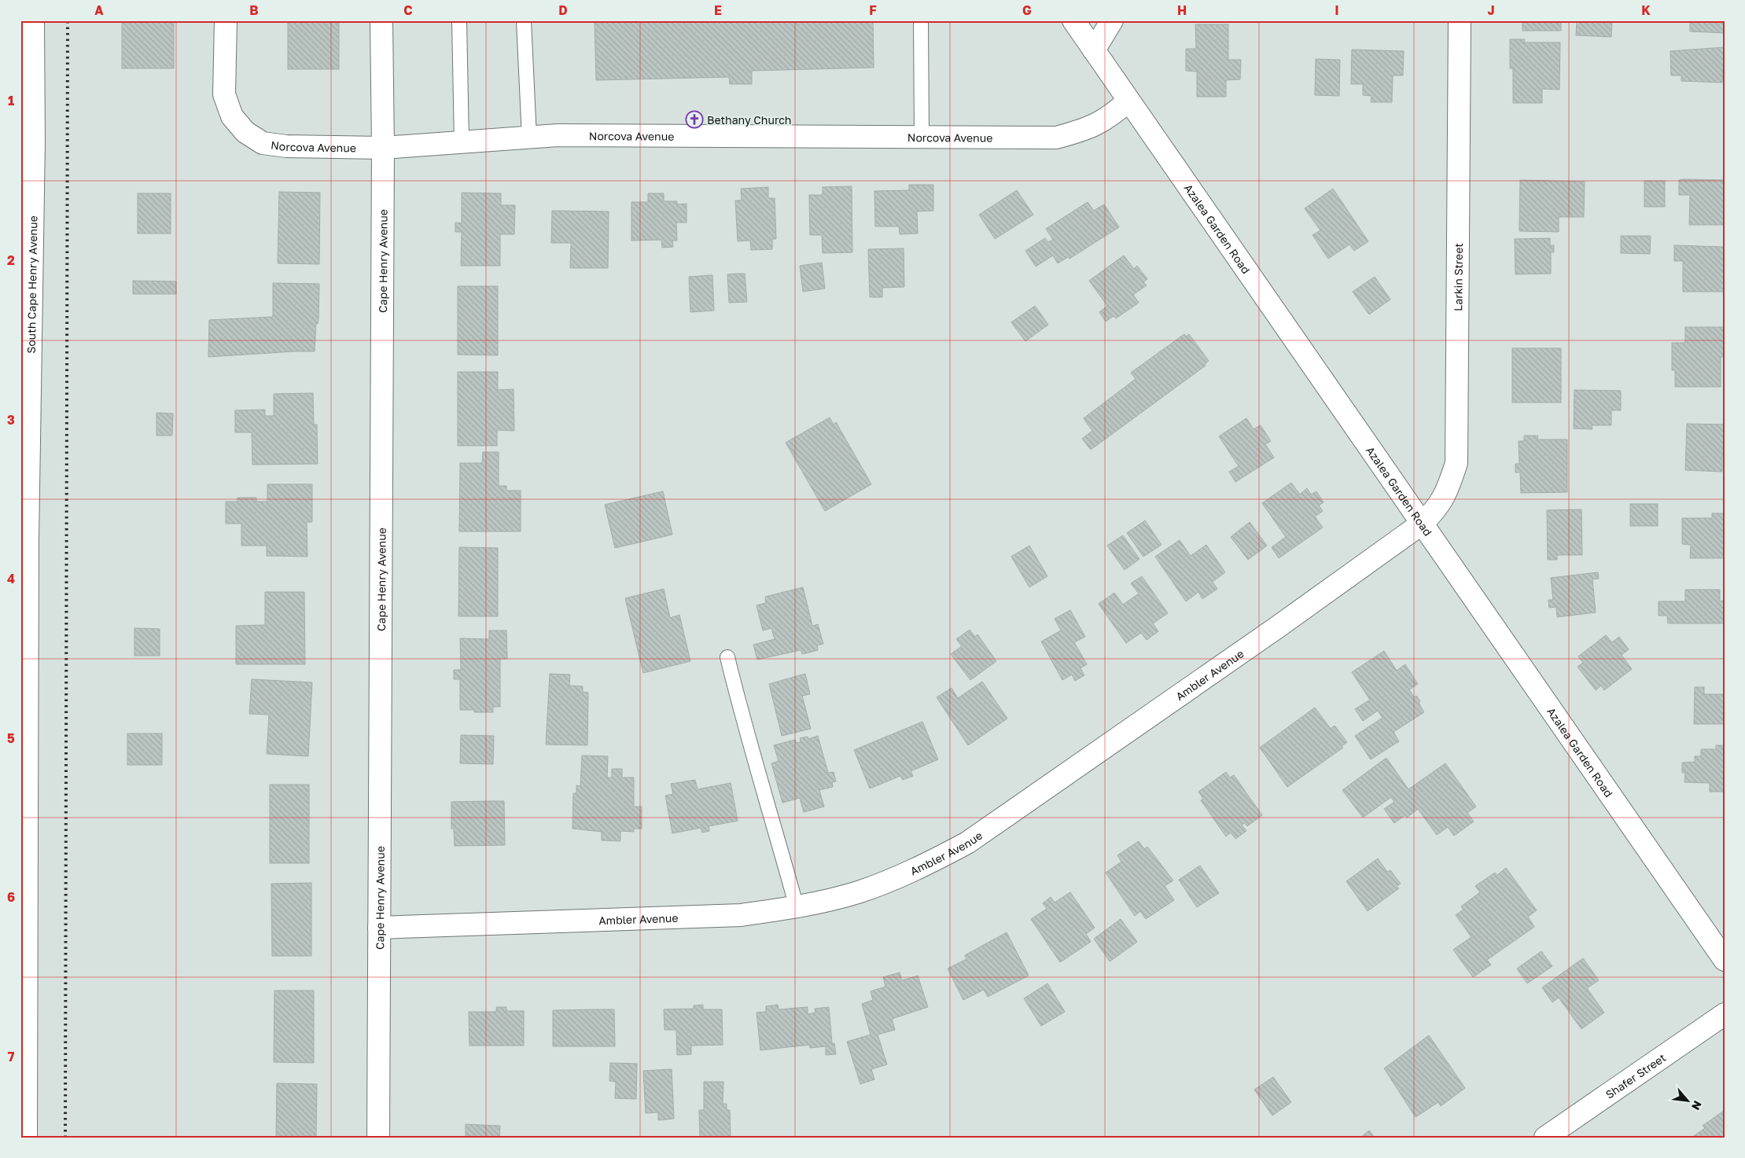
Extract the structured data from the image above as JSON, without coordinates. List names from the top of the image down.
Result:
{
  "streets": {
    "street": [
      "Norcova Avenue",
      "Azalea Garden Road",
      "Cape Henry Avenue",
      "Larkin Street",
      "South Cape Henry Avenue",
      "Ambler Avenue",
      "Shafer Street"
    ]
  },
  "crossings": [
    ["Norcova Avenue", "Azalea Garden Road"],
    ["Norcova Avenue", "Cape Henry Avenue"],
    ["Azalea Garden Road", "Larkin Street"],
    ["Azalea Garden Road", "Ambler Avenue"],
    ["Cape Henry Avenue", "Ambler Avenue"],
    ["Larkin Street", "Ambler Avenue"]
  ],
  "places": {
    "church": ["Bethany Church"]
  },
  "north": "bottom right",
  "grid": {
    "columns": [
      "A",
      "B",
      "C",
      "D",
      "E",
      "F",
      "G",
      "H",
      "I",
      "J",
      "K"
    ],
    "rows": [
      "1",
      "2",
      "3",
      "4",
      "5",
      "6",
      "7"
    ]
  }
}
